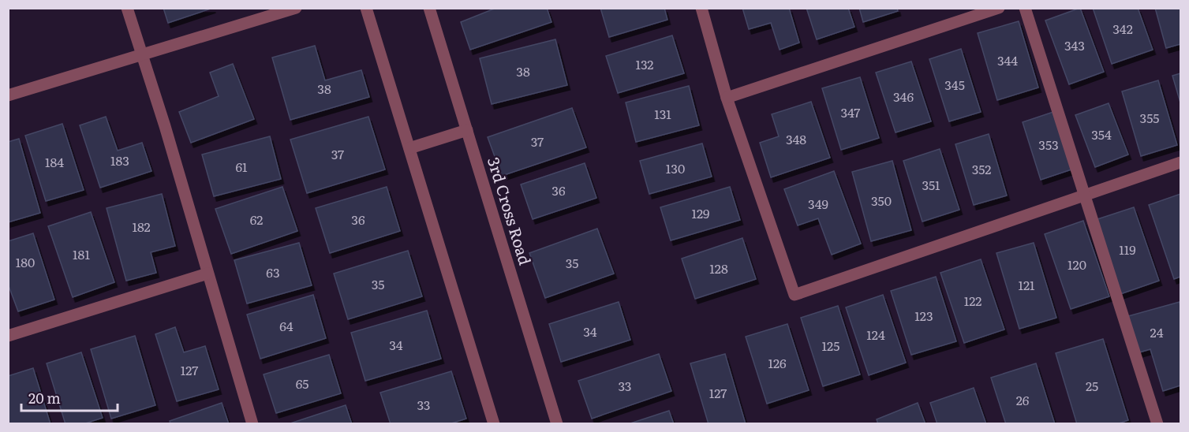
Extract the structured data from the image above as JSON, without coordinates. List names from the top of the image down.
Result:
{
  "streets": {
    "street": ["3rd Cross Road"]
  },
  "house_numbers": [
    "342",
    "343",
    "344",
    "132",
    "38",
    "345",
    "38",
    "346",
    "347",
    "131",
    "355",
    "354",
    "348",
    "37",
    "353",
    "37",
    "183",
    "184",
    "61",
    "130",
    "352",
    "351",
    "36",
    "350",
    "349",
    "129",
    "62",
    "36",
    "182",
    "119",
    "181",
    "180",
    "35",
    "120",
    "128",
    "63",
    "35",
    "121",
    "122",
    "123",
    "64",
    "34",
    "24",
    "124",
    "34",
    "125",
    "126",
    "127",
    "65",
    "33",
    "25",
    "127",
    "26",
    "33"
  ],
  "scale_bar": "20 m"
}
